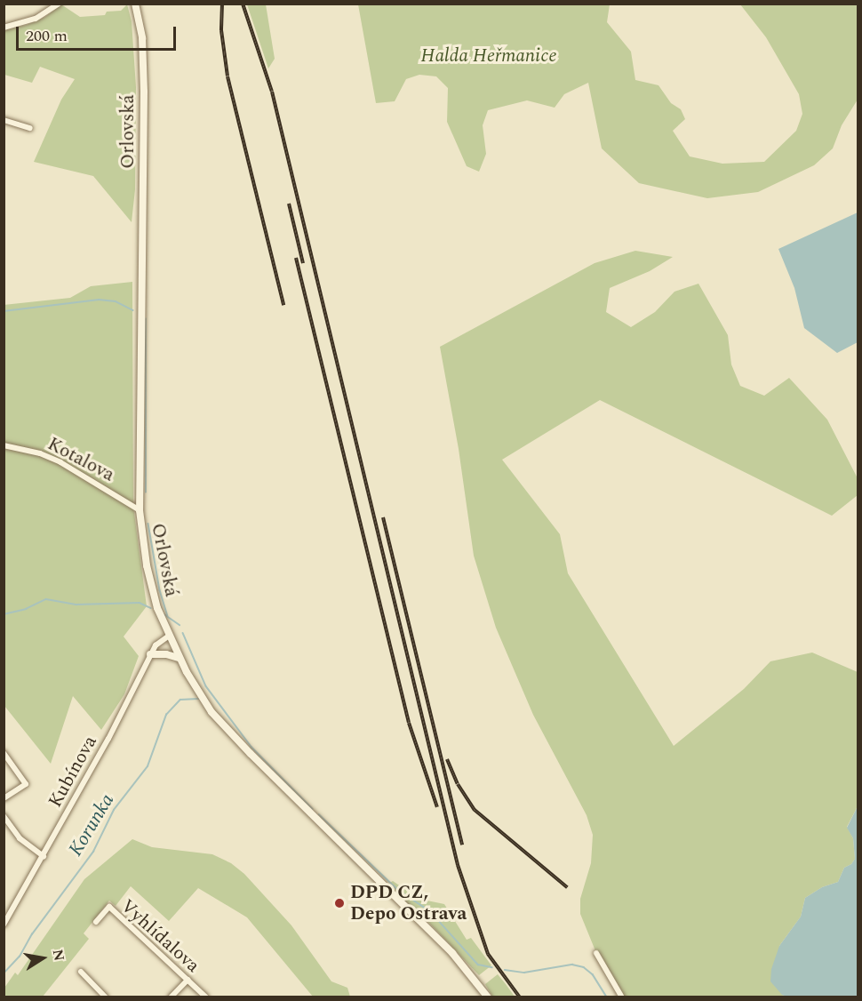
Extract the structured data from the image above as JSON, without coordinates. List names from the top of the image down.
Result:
{
  "streets": {
    "main road": ["Orlovská"],
    "street": ["Kotalova", "Kubínova", "Vyhlídalova"]
  },
  "crossings": [
    ["Orlovská", "Kotalova"],
    ["Orlovská", "Kubínova"]
  ],
  "water": ["Korunka"],
  "parks": ["Halda Heřmanice"],
  "places": ["DPD CZ, Depo Ostrava"],
  "scale_bar": "200 m",
  "north": "right"
}
